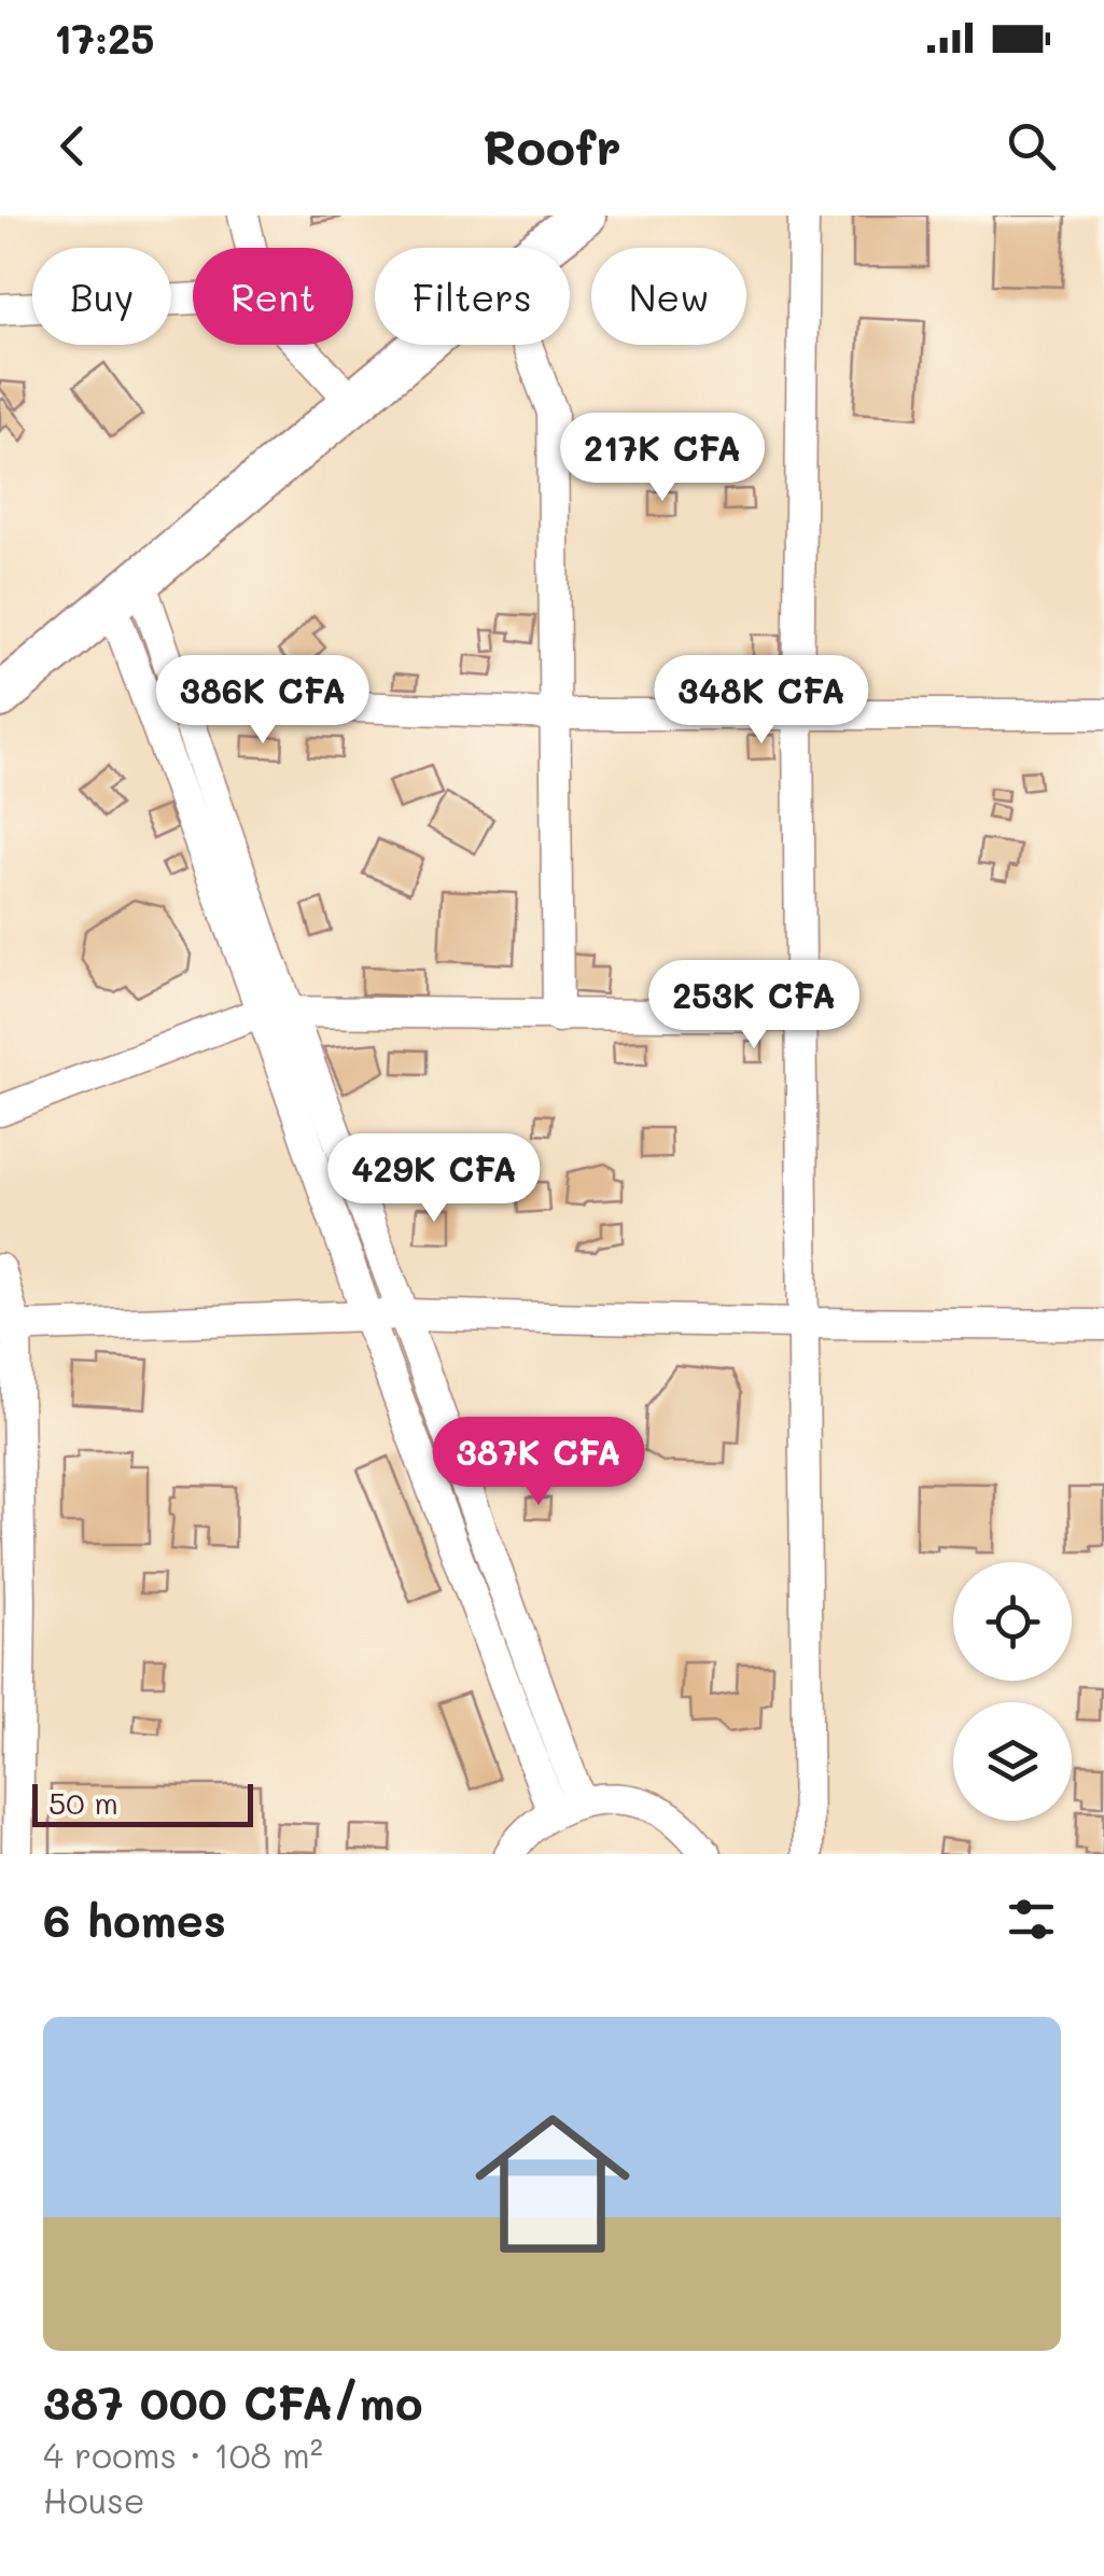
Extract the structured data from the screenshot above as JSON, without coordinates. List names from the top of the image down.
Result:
{
  "scale_bar": "50 m",
  "page": {
    "status": "17:25",
    "header": "Roofr",
    "chip": [
      "Buy",
      "Rent",
      "Filters",
      "New"
    ],
    "price": [
      "217K CFA",
      "386K CFA",
      "348K CFA",
      "253K CFA",
      "429K CFA",
      "387K CFA"
    ],
    "scale": "50 m",
    "heading": "6 homes",
    "list": [
      {
        "name": "387 000 CFA/mo",
        "note": "4 rooms · 108 m² · House"
      }
    ]
  }
}
